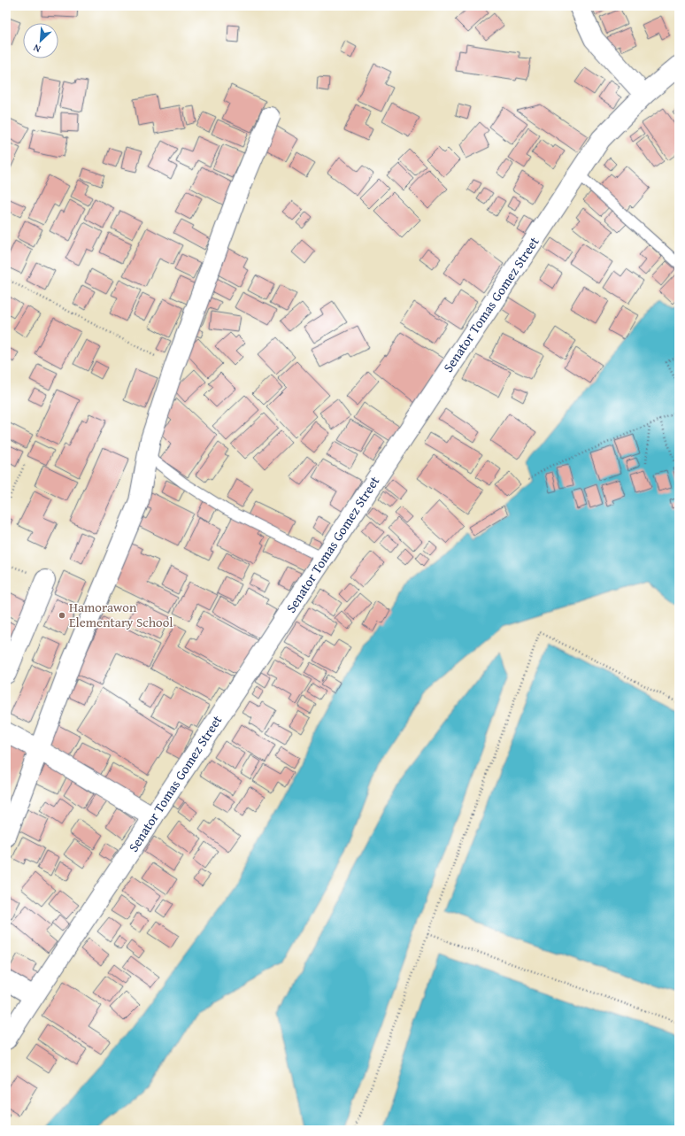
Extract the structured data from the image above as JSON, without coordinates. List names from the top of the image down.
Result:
{
  "streets": {
    "street": ["Senator Tomas Gomez Street"]
  },
  "places": ["Hamorawon Elementary School"],
  "north": "bottom left"
}
